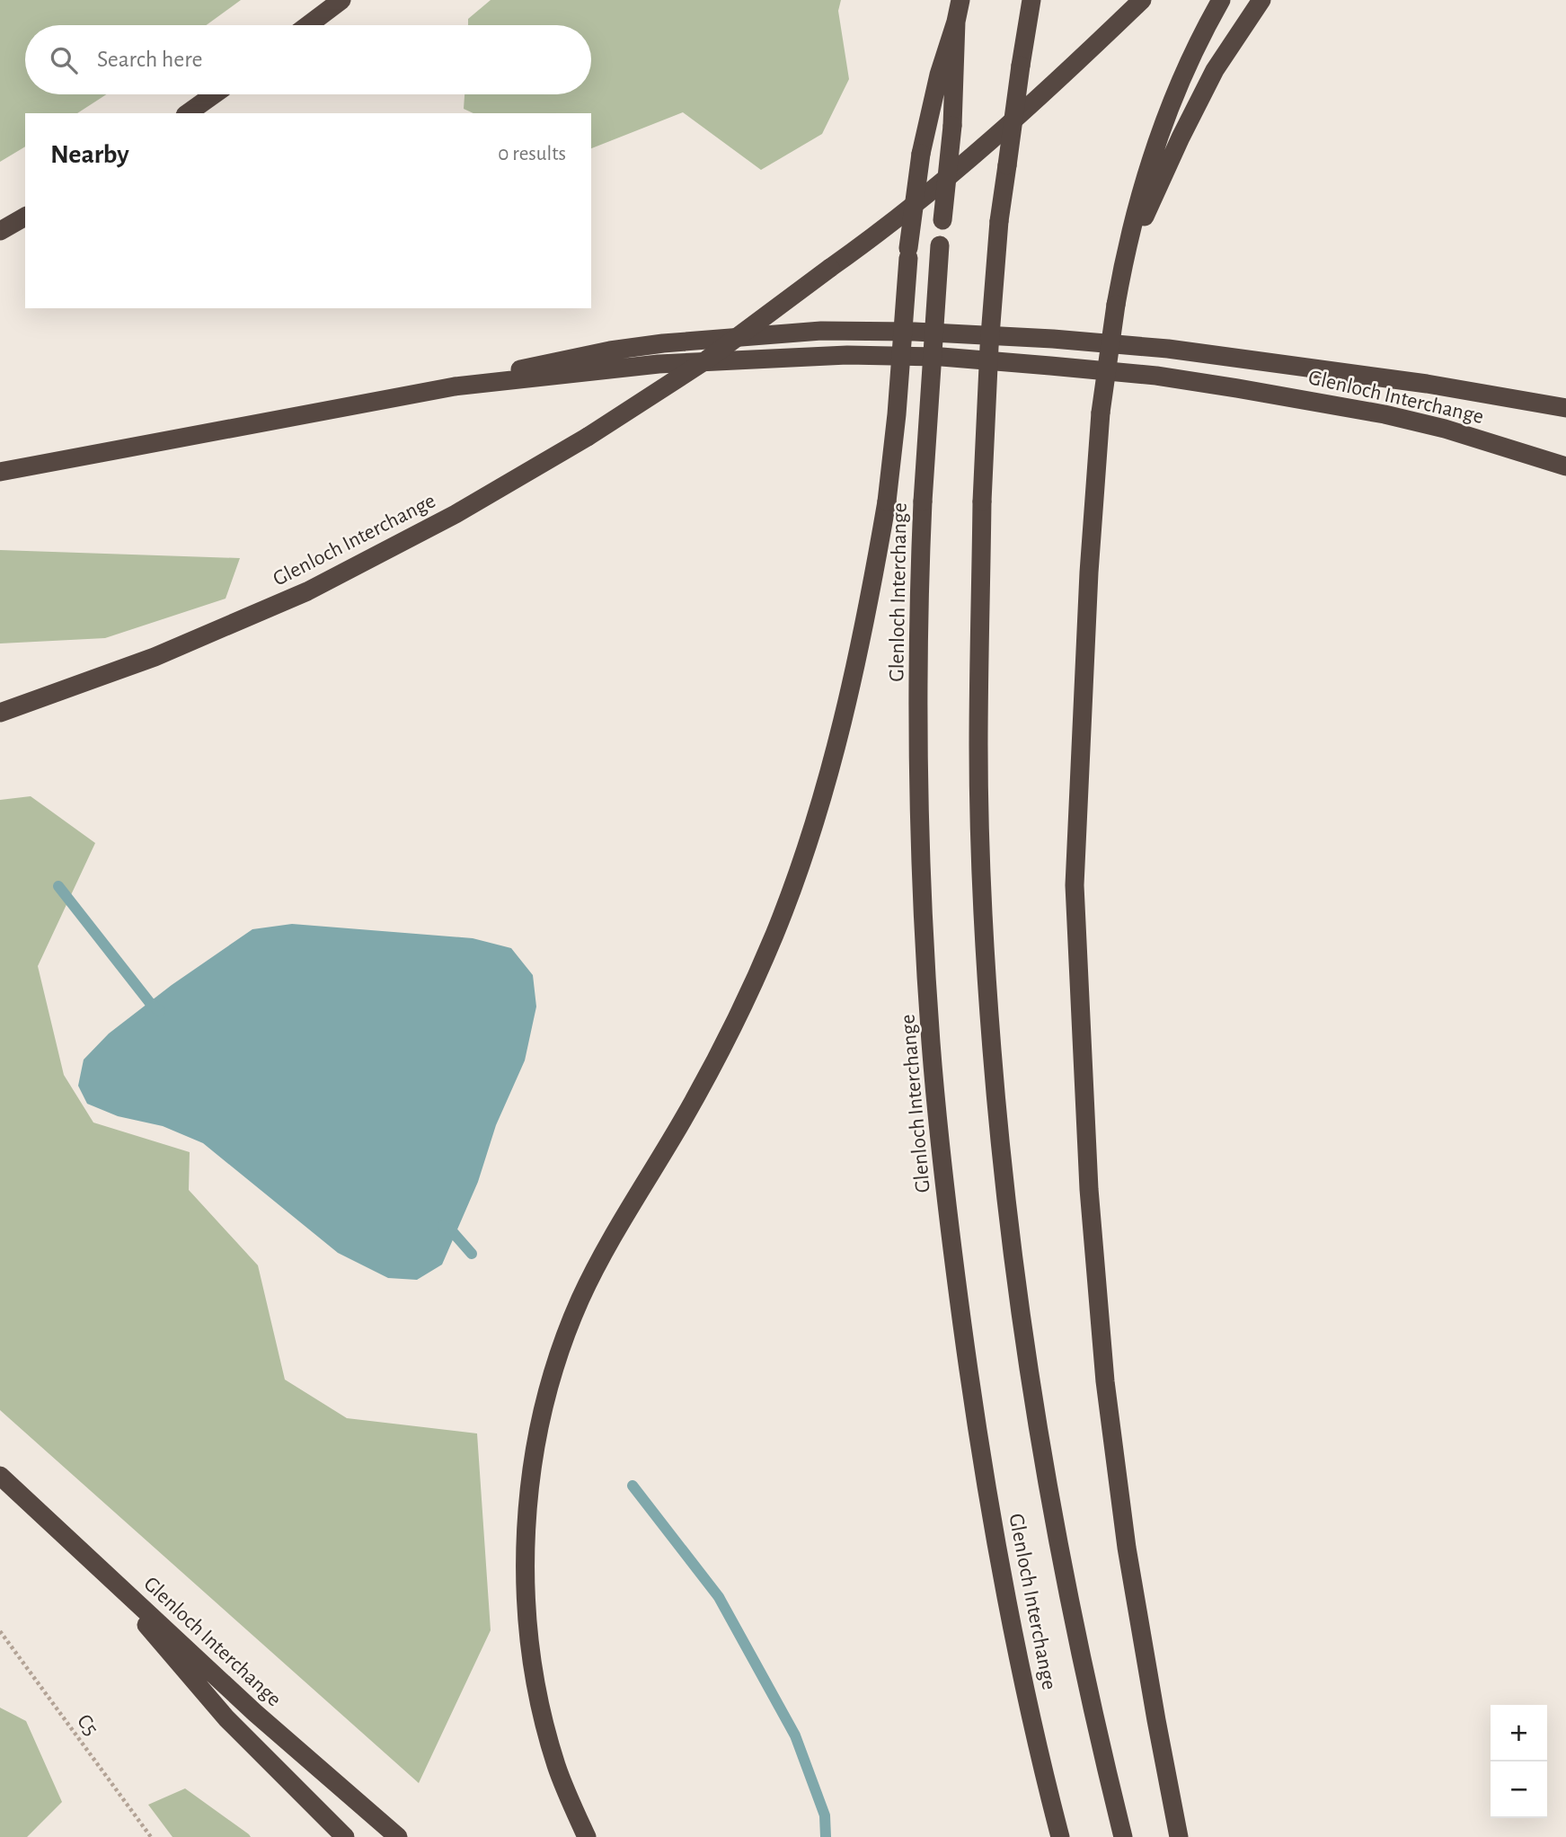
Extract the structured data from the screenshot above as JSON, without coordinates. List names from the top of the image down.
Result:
{
  "streets": {
    "highway": ["Glenloch Interchange"],
    "path": ["C5"]
  },
  "page": {
    "search": "Search here",
    "heading": ["Nearby", "0 results"],
    "map_buttons": ["+", "−"]
  }
}
